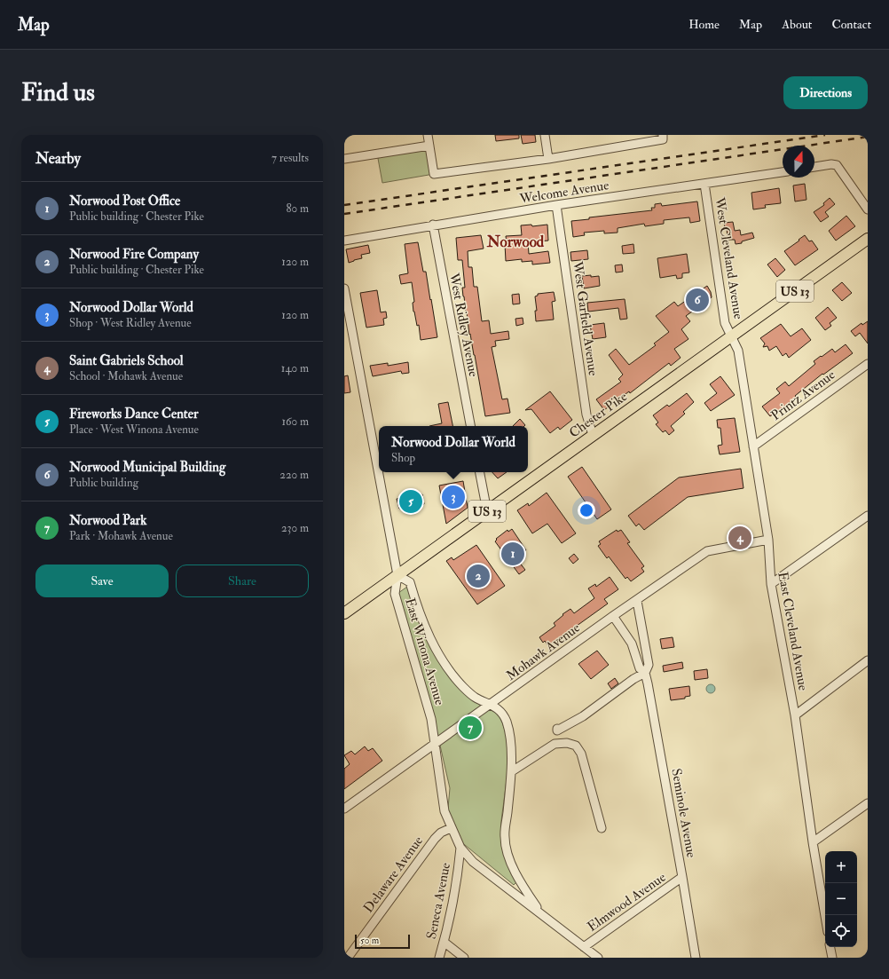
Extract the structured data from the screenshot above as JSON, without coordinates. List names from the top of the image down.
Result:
{
  "streets": {
    "main road": ["US 13", "Chester Pike"],
    "street": [
      "Welcome Avenue",
      "West Cleveland Avenue",
      "West Garfield Avenue",
      "West Ridley Avenue",
      "Printz Avenue",
      "East Cleveland Avenue",
      "East Winona Avenue",
      "Mohawk Avenue",
      "Seminole Avenue",
      "Delaware Avenue",
      "Seneca Avenue",
      "Elmwood Avenue"
    ]
  },
  "crossings": [
    ["Welcome Avenue", "West Cleveland Avenue"],
    ["Welcome Avenue", "West Garfield Avenue"],
    ["Welcome Avenue", "West Ridley Avenue"],
    ["West Cleveland Avenue", "Chester Pike"],
    ["West Cleveland Avenue", "East Cleveland Avenue"],
    ["West Garfield Avenue", "Chester Pike"],
    ["Printz Avenue", "East Cleveland Avenue"],
    ["Chester Pike", "East Cleveland Avenue"],
    ["Chester Pike", "East Winona Avenue"],
    ["East Cleveland Avenue", "Mohawk Avenue"],
    ["East Winona Avenue", "Mohawk Avenue"],
    ["East Winona Avenue", "Delaware Avenue"],
    ["East Winona Avenue", "Seneca Avenue"],
    ["East Winona Avenue", "Elmwood Avenue"],
    ["Mohawk Avenue", "Seminole Avenue"],
    ["Seminole Avenue", "Elmwood Avenue"]
  ],
  "districts": ["Norwood"],
  "scale_bar": "50 m",
  "north": "top",
  "page": {
    "header": "Map",
    "nav": [
      "Home",
      "Map",
      "About",
      "Contact"
    ],
    "buttons": [
      "Directions",
      ["Save", "Share"]
    ],
    "title": "Find us",
    "heading": ["Nearby", "7 results"],
    "list": [
      {
        "mark": "1",
        "name": "Norwood Post Office",
        "note": "Public building · Chester Pike",
        "value": "80 m"
      },
      {
        "mark": "2",
        "name": "Norwood Fire Company",
        "note": "Public building · Chester Pike",
        "value": "120 m"
      },
      {
        "mark": "3",
        "name": "Norwood Dollar World",
        "note": "Shop · West Ridley Avenue",
        "value": "120 m"
      },
      {
        "mark": "4",
        "name": "Saint Gabriels School",
        "note": "School · Mohawk Avenue",
        "value": "140 m"
      },
      {
        "mark": "5",
        "name": "Fireworks Dance Center",
        "note": "Place · West Winona Avenue",
        "value": "160 m"
      },
      {
        "mark": "6",
        "name": "Norwood Municipal Building",
        "note": "Public building",
        "value": "220 m"
      },
      {
        "mark": "7",
        "name": "Norwood Park",
        "note": "Park · Mohawk Avenue",
        "value": "230 m"
      }
    ],
    "pins": [
      "6",
      "3",
      "5",
      "4",
      "1",
      "2",
      "7"
    ],
    "popup": ["Norwood Dollar World", "Shop"],
    "map_buttons": ["+", "−"],
    "scale": "50 m"
  }
}
